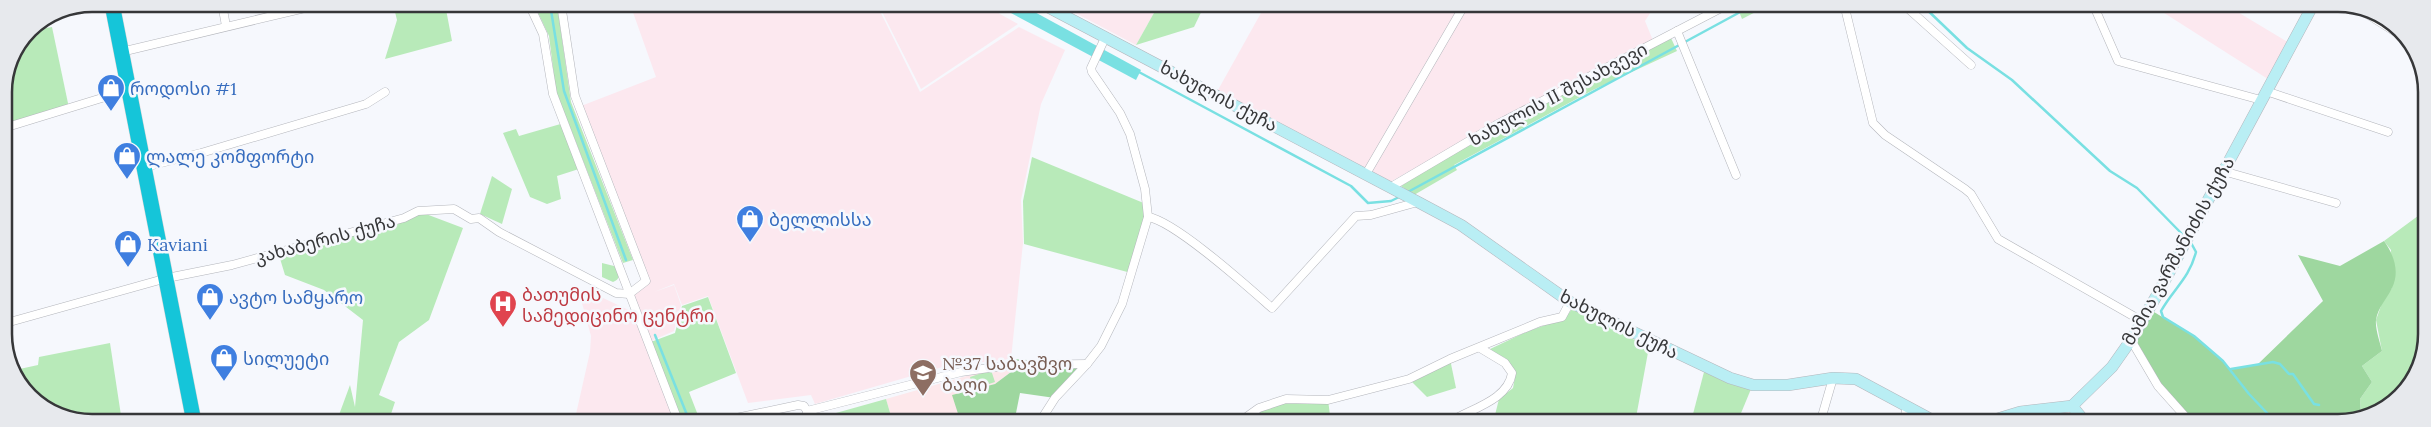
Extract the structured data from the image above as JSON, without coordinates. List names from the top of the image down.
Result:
{
  "streets": {
    "street": [
      "ხახულის II შესახვევი",
      "ხახულის ქუჩა",
      "კახაბერის ქუჩა",
      "მამია ვარშანიძის ქუჩა"
    ]
  },
  "crossings": [
    ["ხახულის II შესახვევი", "ხახულის ქუჩა"]
  ],
  "places": {
    "shop": [
      "როდოსი #1",
      "ლალე კომფორტი",
      "ბელლისსა",
      "Kaviani",
      "ავტო სამყარო",
      "სილუეტი"
    ],
    "hospital": ["ბათუმის სამედიცინო ცენტრი"],
    "school or university": ["№37 საბავშვო ბაღი"]
  }
}
